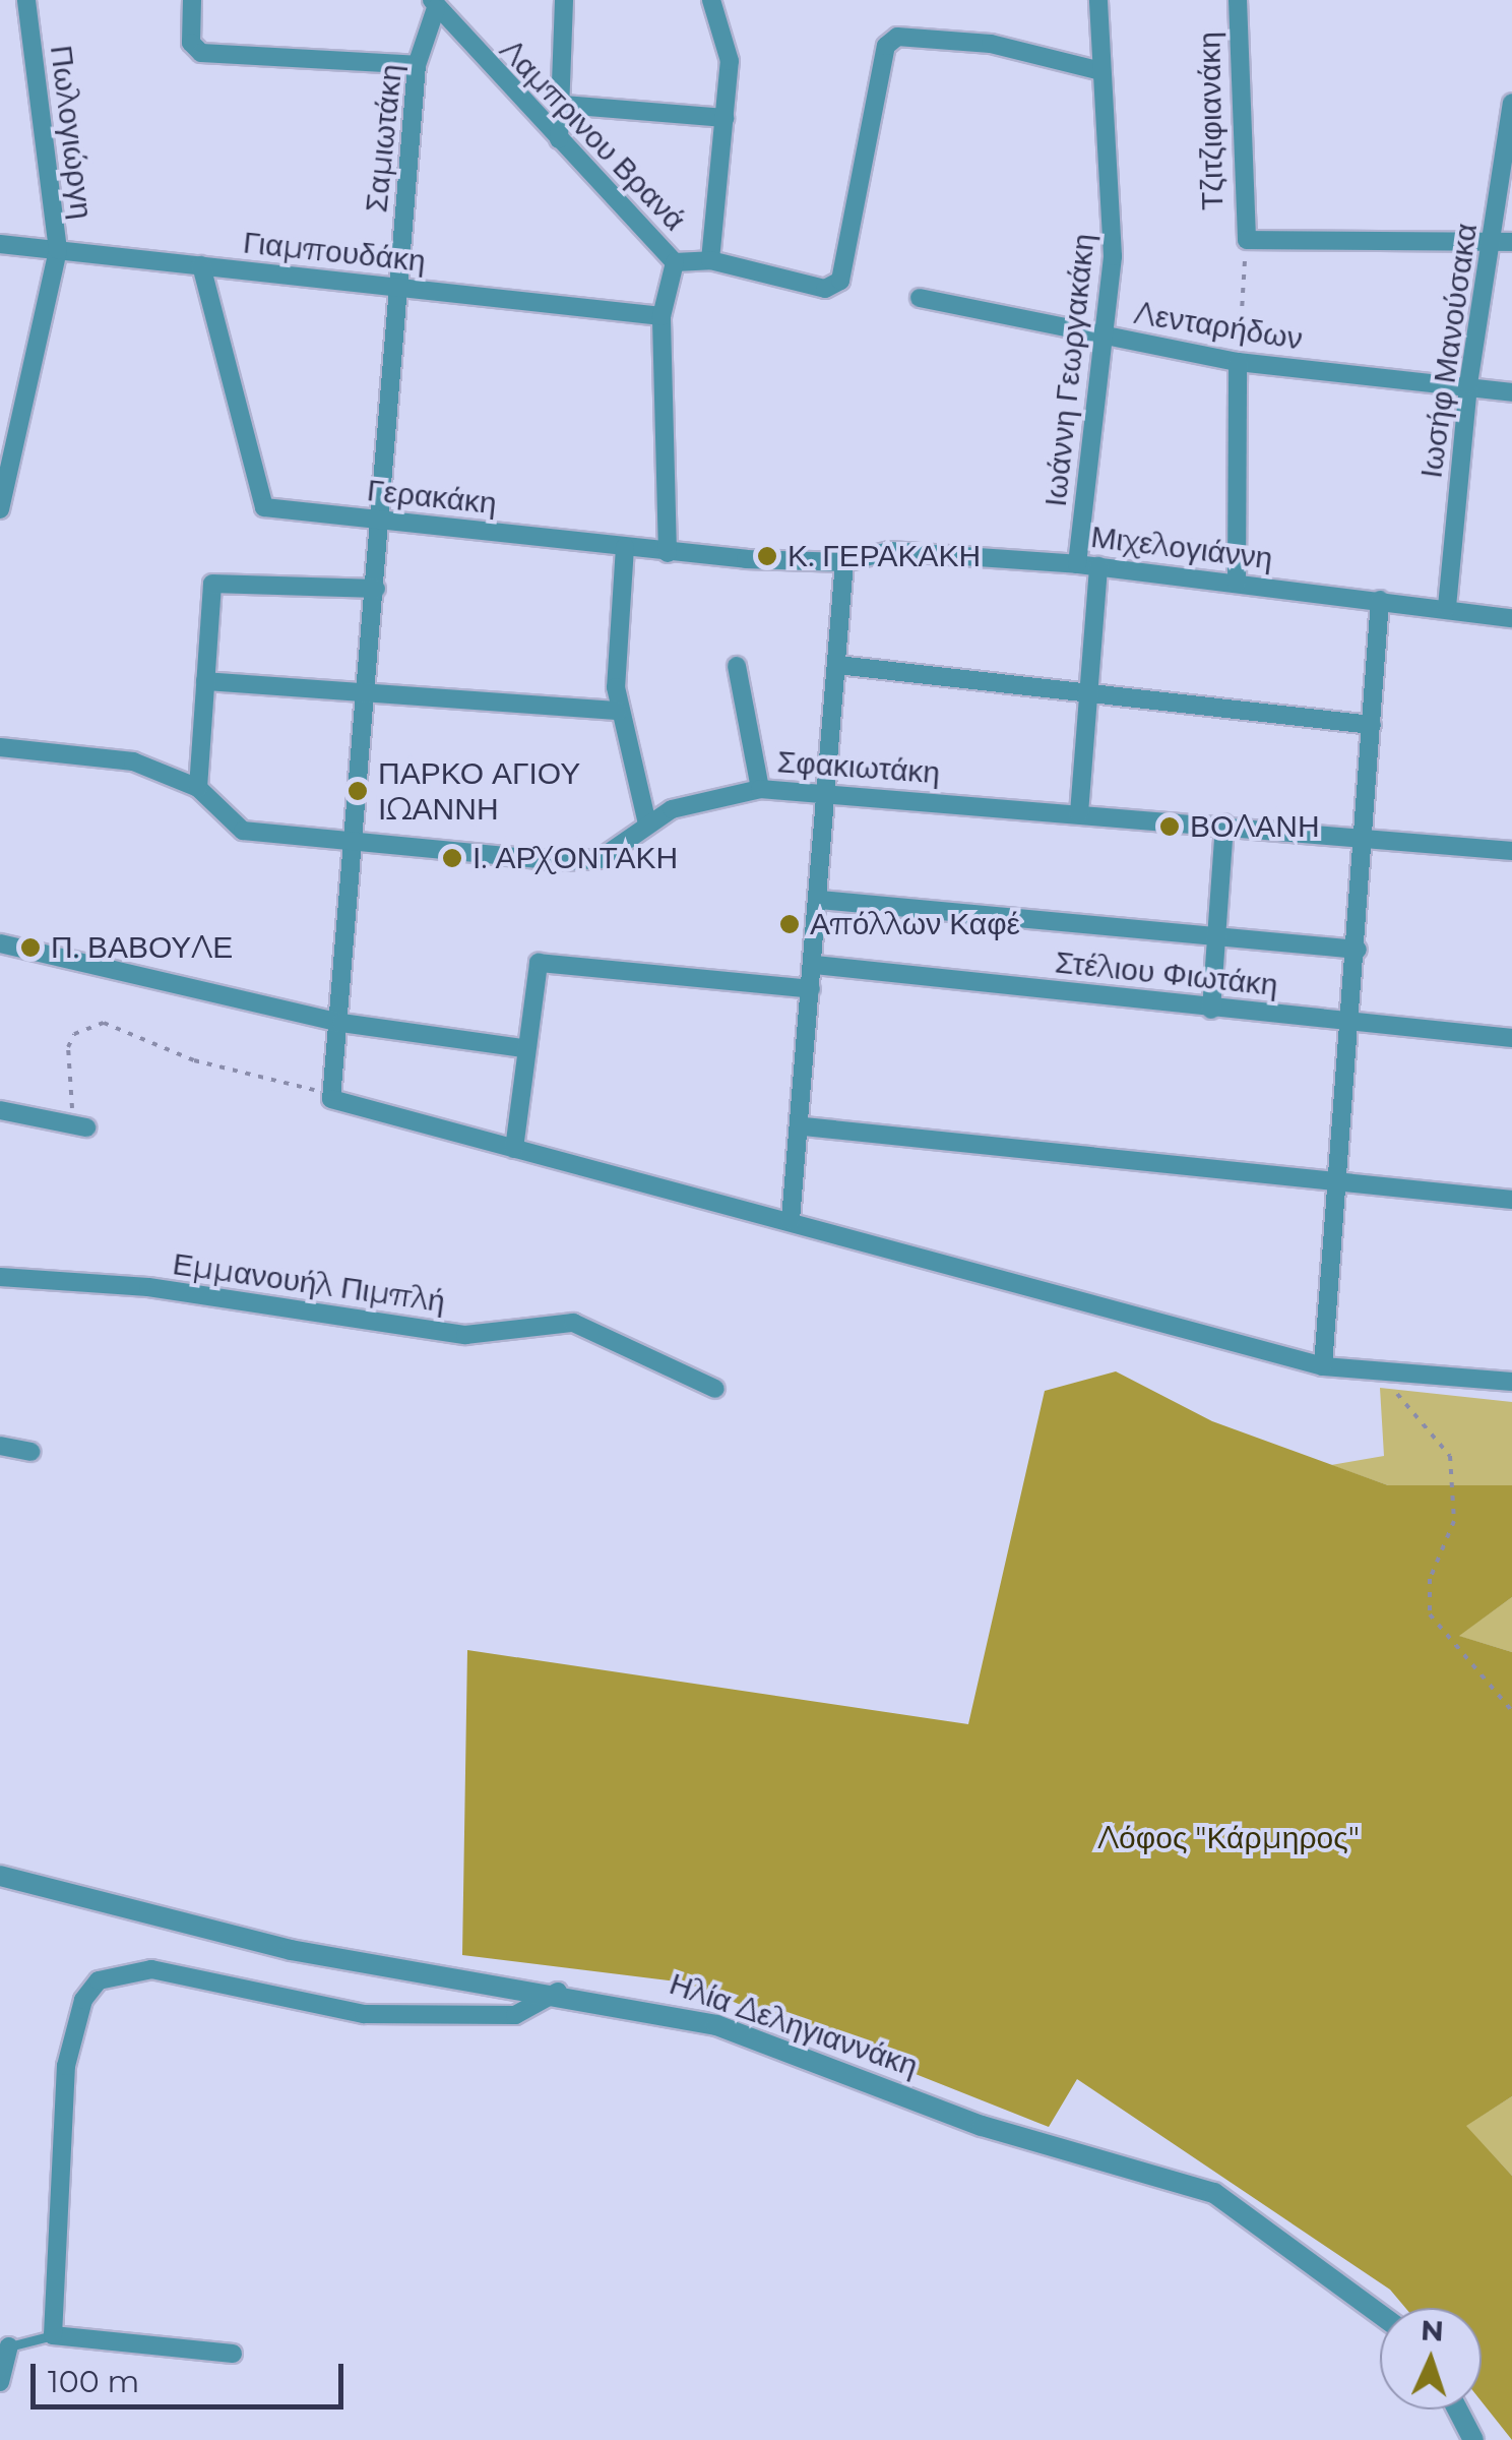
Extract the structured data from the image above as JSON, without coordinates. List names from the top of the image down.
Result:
{
  "streets": {
    "street": [
      "Τζιτζιφιανάκη",
      "Πωλογιώργη",
      "Λαμπρινου Βρανά",
      "Σαμιωτάκη",
      "Γιαμπουδάκη",
      "Λενταρήδων",
      "Ιωσήφ Μανούσακα",
      "Ιωάννη Γεωργακάκη",
      "Γερακάκη",
      "Μιχελογιάννη",
      "Σφακιωτάκη",
      "Στέλιου Φιωτάκη",
      "Εµµανουήλ Πιµπλή",
      "Ηλία Δεληγιαννάκη"
    ]
  },
  "crossings": [
    ["Πωλογιώργη", "Γιαμπουδάκη"],
    ["Λαμπρινου Βρανά", "Σαμιωτάκη"],
    ["Σαμιωτάκη", "Γιαμπουδάκη"],
    ["Σαμιωτάκη", "Γερακάκη"],
    ["Σαμιωτάκη", "Σφακιωτάκη"],
    ["Γιαμπουδάκη", "Γερακάκη"],
    ["Λενταρήδων", "Ιωσήφ Μανούσακα"],
    ["Λενταρήδων", "Ιωάννη Γεωργακάκη"],
    ["Ιωσήφ Μανούσακα", "Μιχελογιάννη"],
    ["Ιωάννη Γεωργακάκη", "Μιχελογιάννη"],
    ["Γερακάκη", "Μιχελογιάννη"]
  ],
  "parks": ["Λόφος \"Κάρμηρος\""],
  "places": [
    "Κ. ΓΕΡΑΚΑΚΗ",
    "ΠΑΡΚΟ ΑΓΙΟΥ ΙΩΑΝΝΗ",
    "ΒΟΛΑΝΗ",
    "Ι. ΑΡΧΟΝΤΑΚΗ",
    "Απόλλων Καφέ",
    "Π. ΒΑΒΟΥΛΕ"
  ],
  "scale_bar": "100 m",
  "north": "top"
}
